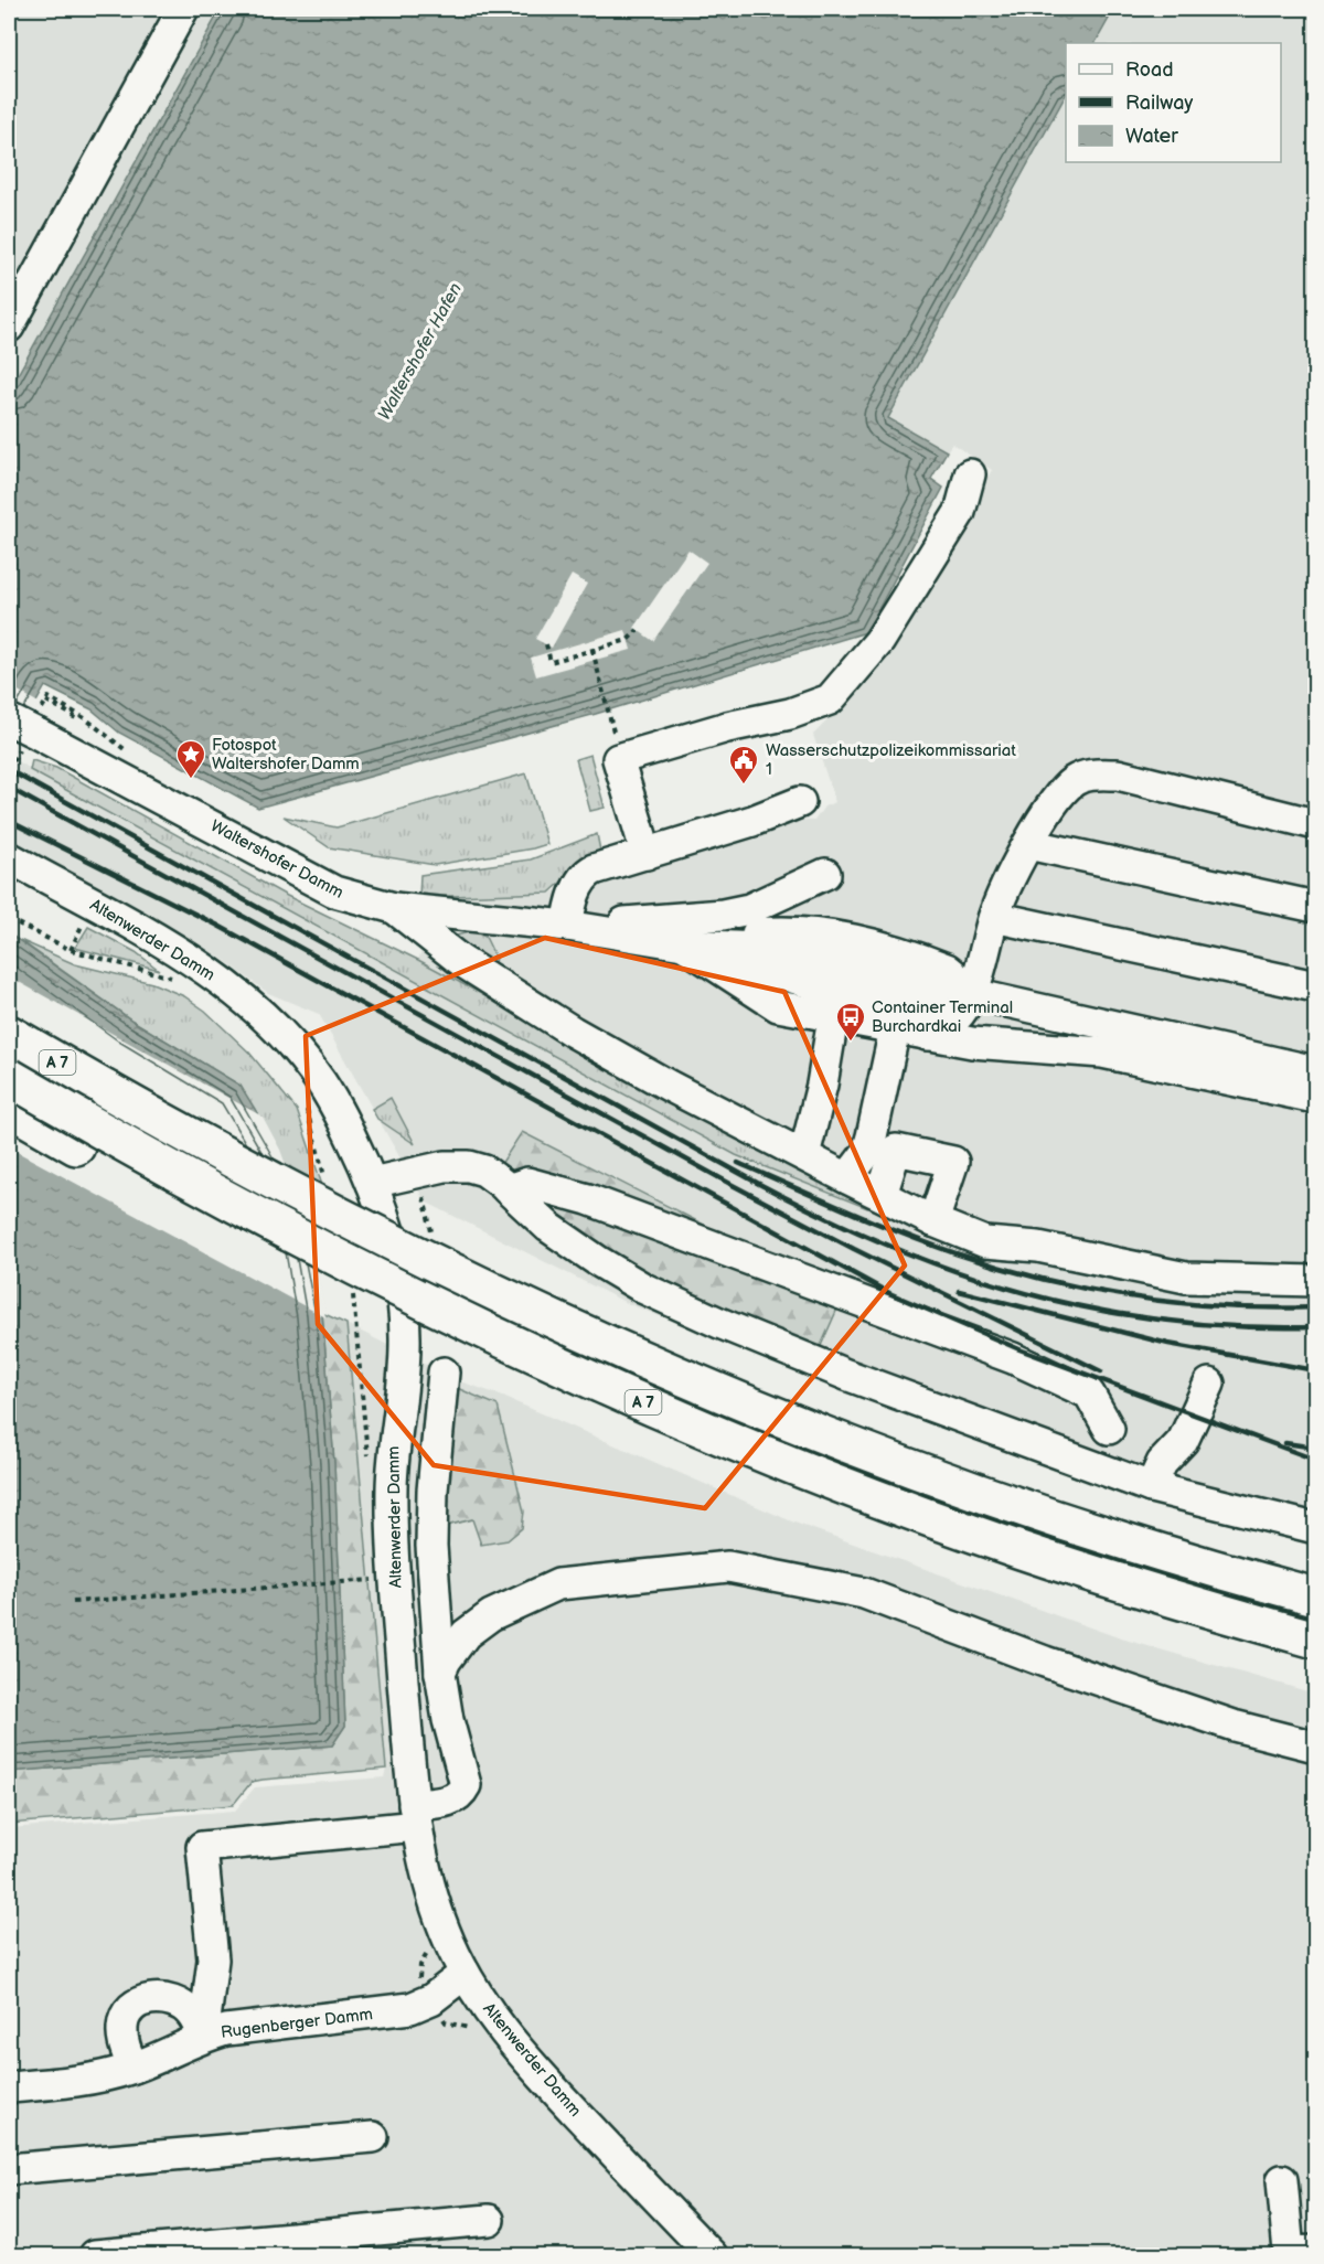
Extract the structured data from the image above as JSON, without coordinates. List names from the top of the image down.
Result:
{
  "streets": {
    "highway": ["A 7"],
    "street": ["Waltershofer Damm", "Altenwerder Damm", "Rugenberger Damm"]
  },
  "crossings": [
    ["Altenwerder Damm", "Rugenberger Damm"]
  ],
  "water": ["Waltershofer Hafen"],
  "places": {
    "place": ["Fotospot Waltershofer Damm"],
    "public building": ["Wasserschutzpolizeikommissariat 1"],
    "bus stop": ["Container Terminal Burchardkai"]
  },
  "legend": ["Road", "Railway", "Water"]
}
